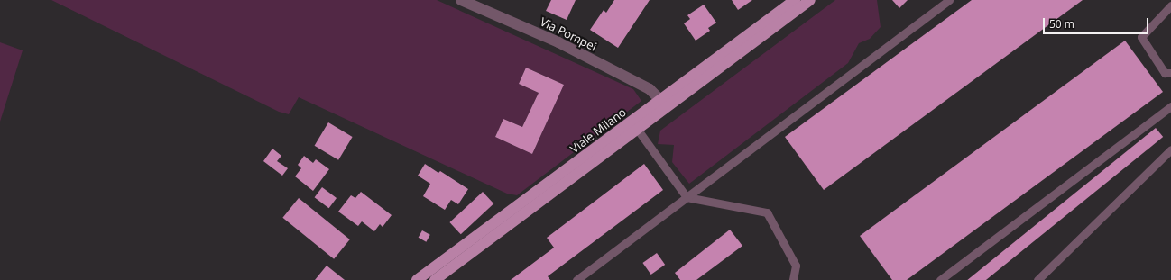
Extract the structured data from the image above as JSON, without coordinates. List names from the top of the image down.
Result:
{
  "streets": {
    "main road": ["Viale Milano"],
    "street": ["Via Pompei"]
  },
  "crossings": [
    ["Via Pompei", "Viale Milano"]
  ],
  "scale_bar": "50 m"
}
